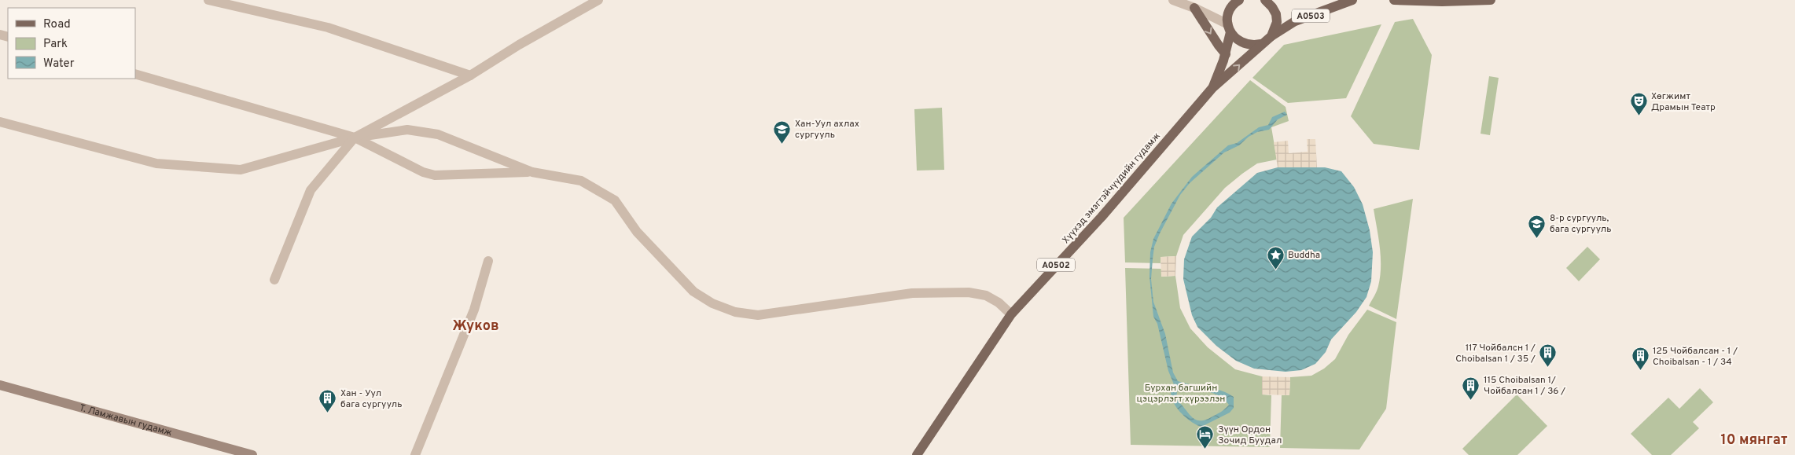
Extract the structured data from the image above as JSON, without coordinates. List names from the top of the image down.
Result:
{
  "streets": {
    "main road": ["A0503", "Хүүхэд эмэгтэйчүүдийн гудамж", "A0502"],
    "street": ["Т. Ламжавын гудамж"]
  },
  "districts": ["Жуков", "10 мянгат"],
  "parks": ["Бурхан багшийн цэцэрлэгт хүрээлэн"],
  "places": {
    "theatre": ["Хөгжимт Драмын Театр"],
    "school or university": ["Хан-Уул ахлах сургууль", "8-р сургууль, бага сургууль"],
    "place": ["Buddha"],
    "building": [
      "117 Чойбалсн 1 / Choibalsan 1 / 35 /",
      "125 Чойбалсан - 1 / Choibalsan - 1 / 34",
      "115 Choibalsan 1/ Чойбалсан 1 / 36 /",
      "Хан - Уул бага сургууль"
    ],
    "hotel": ["Зүүн Ордон Зочид Буудал"]
  },
  "legend": ["Road", "Park", "Water"]
}
